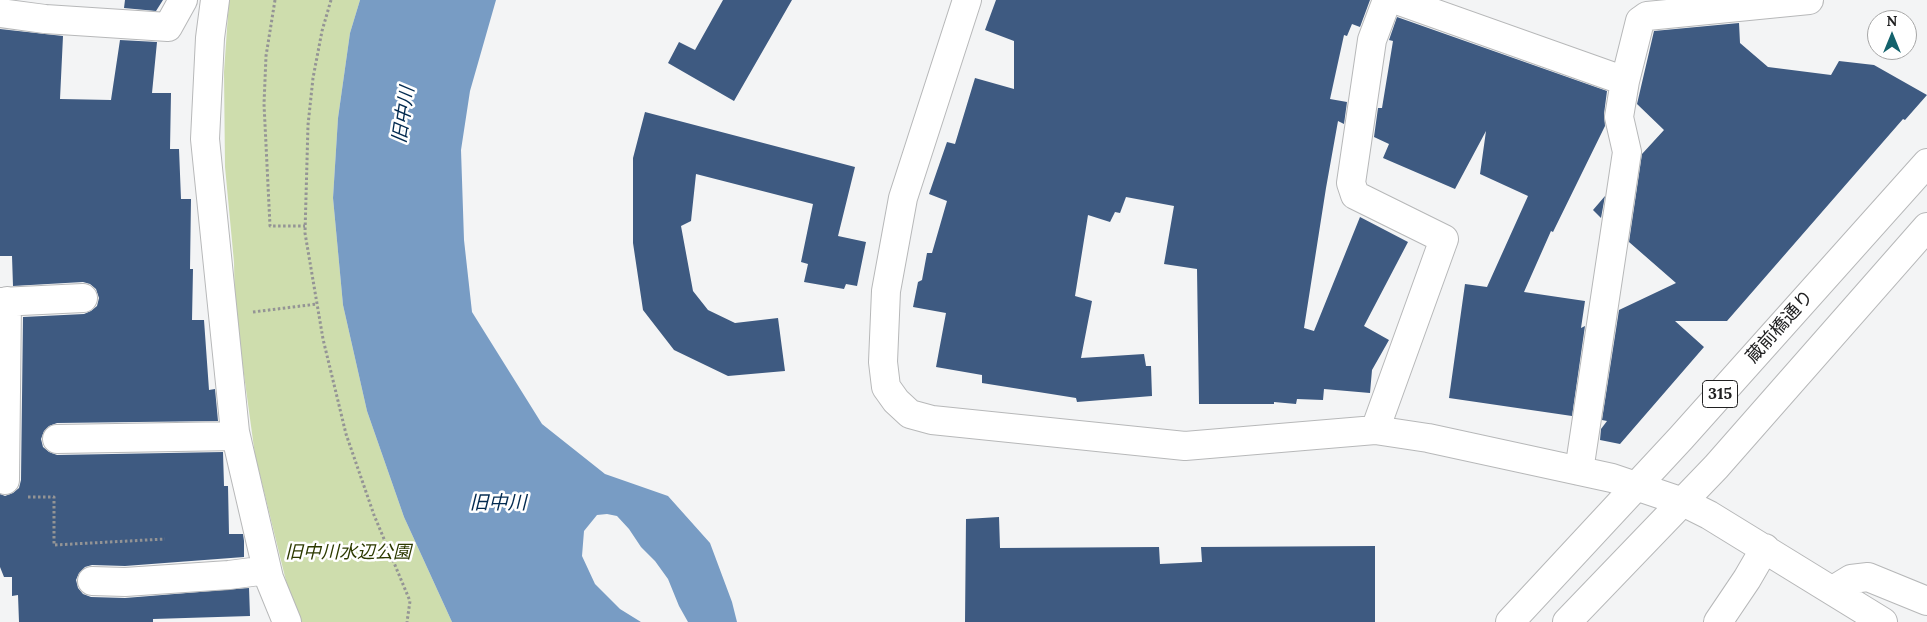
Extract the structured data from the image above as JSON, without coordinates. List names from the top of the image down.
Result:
{
  "streets": {
    "street": ["蔵前橋通り", "315"]
  },
  "water": ["旧中川"],
  "parks": ["旧中川水辺公園"],
  "north": "top"
}
